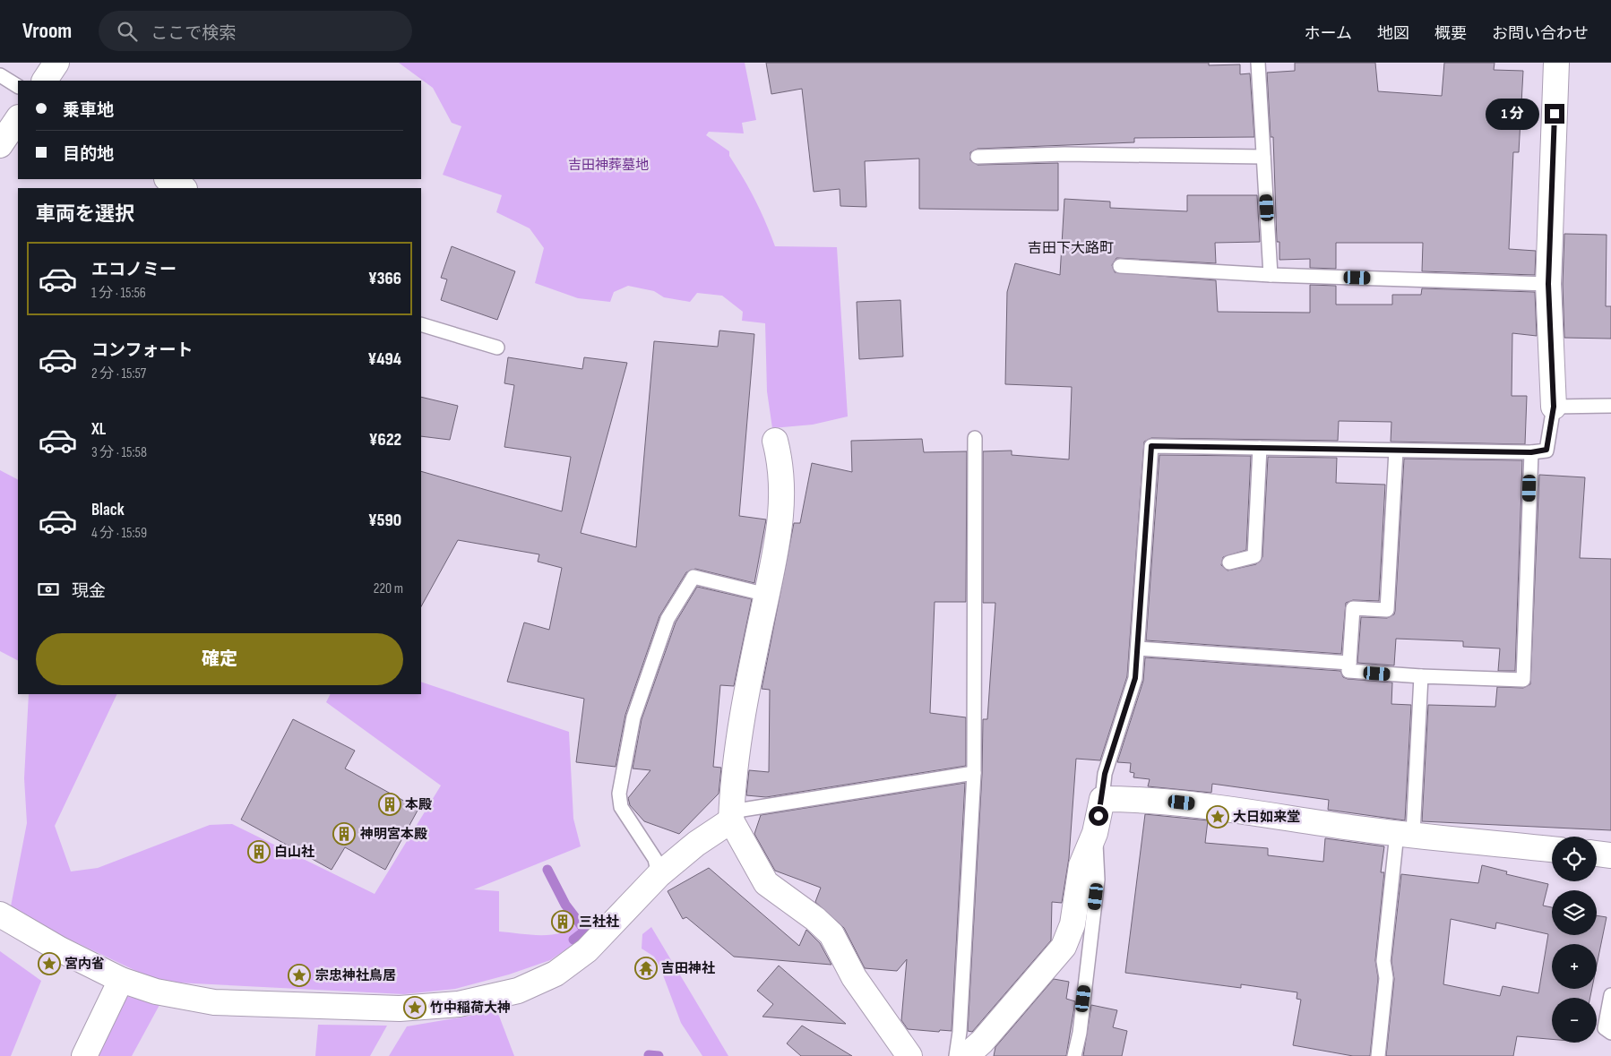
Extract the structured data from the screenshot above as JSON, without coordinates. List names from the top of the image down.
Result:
{
  "districts": ["吉田下大路町"],
  "parks": ["吉田神葬墓地"],
  "places": {
    "building": [
      "本殿",
      "神明宮本殿",
      "白山社",
      "三社社"
    ],
    "place": [
      "大日如来堂",
      "宮内省",
      "宗忠神社鳥居",
      "竹中稲荷大神"
    ],
    "temple": ["吉田神社"]
  },
  "page": {
    "header": "Vroom",
    "search": "ここで検索",
    "nav": [
      "ホーム",
      "地図",
      "概要",
      "お問い合わせ"
    ],
    "banner": ["乗車地", "目的地"],
    "bubble": "1 分",
    "heading": "車両を選択",
    "list": [
      {
        "name": "エコノミー",
        "note": "1 分 · 15:56",
        "value": "¥366"
      },
      {
        "name": "コンフォート",
        "note": "2 分 · 15:57",
        "value": "¥494"
      },
      {
        "name": "XL",
        "note": "3 分 · 15:58",
        "value": "¥622"
      },
      {
        "name": "Black",
        "note": "4 分 · 15:59",
        "value": "¥590"
      }
    ],
    "pay": ["現金", "220 m"],
    "buttons": "確定",
    "map_buttons": ["+", "−"]
  }
}
